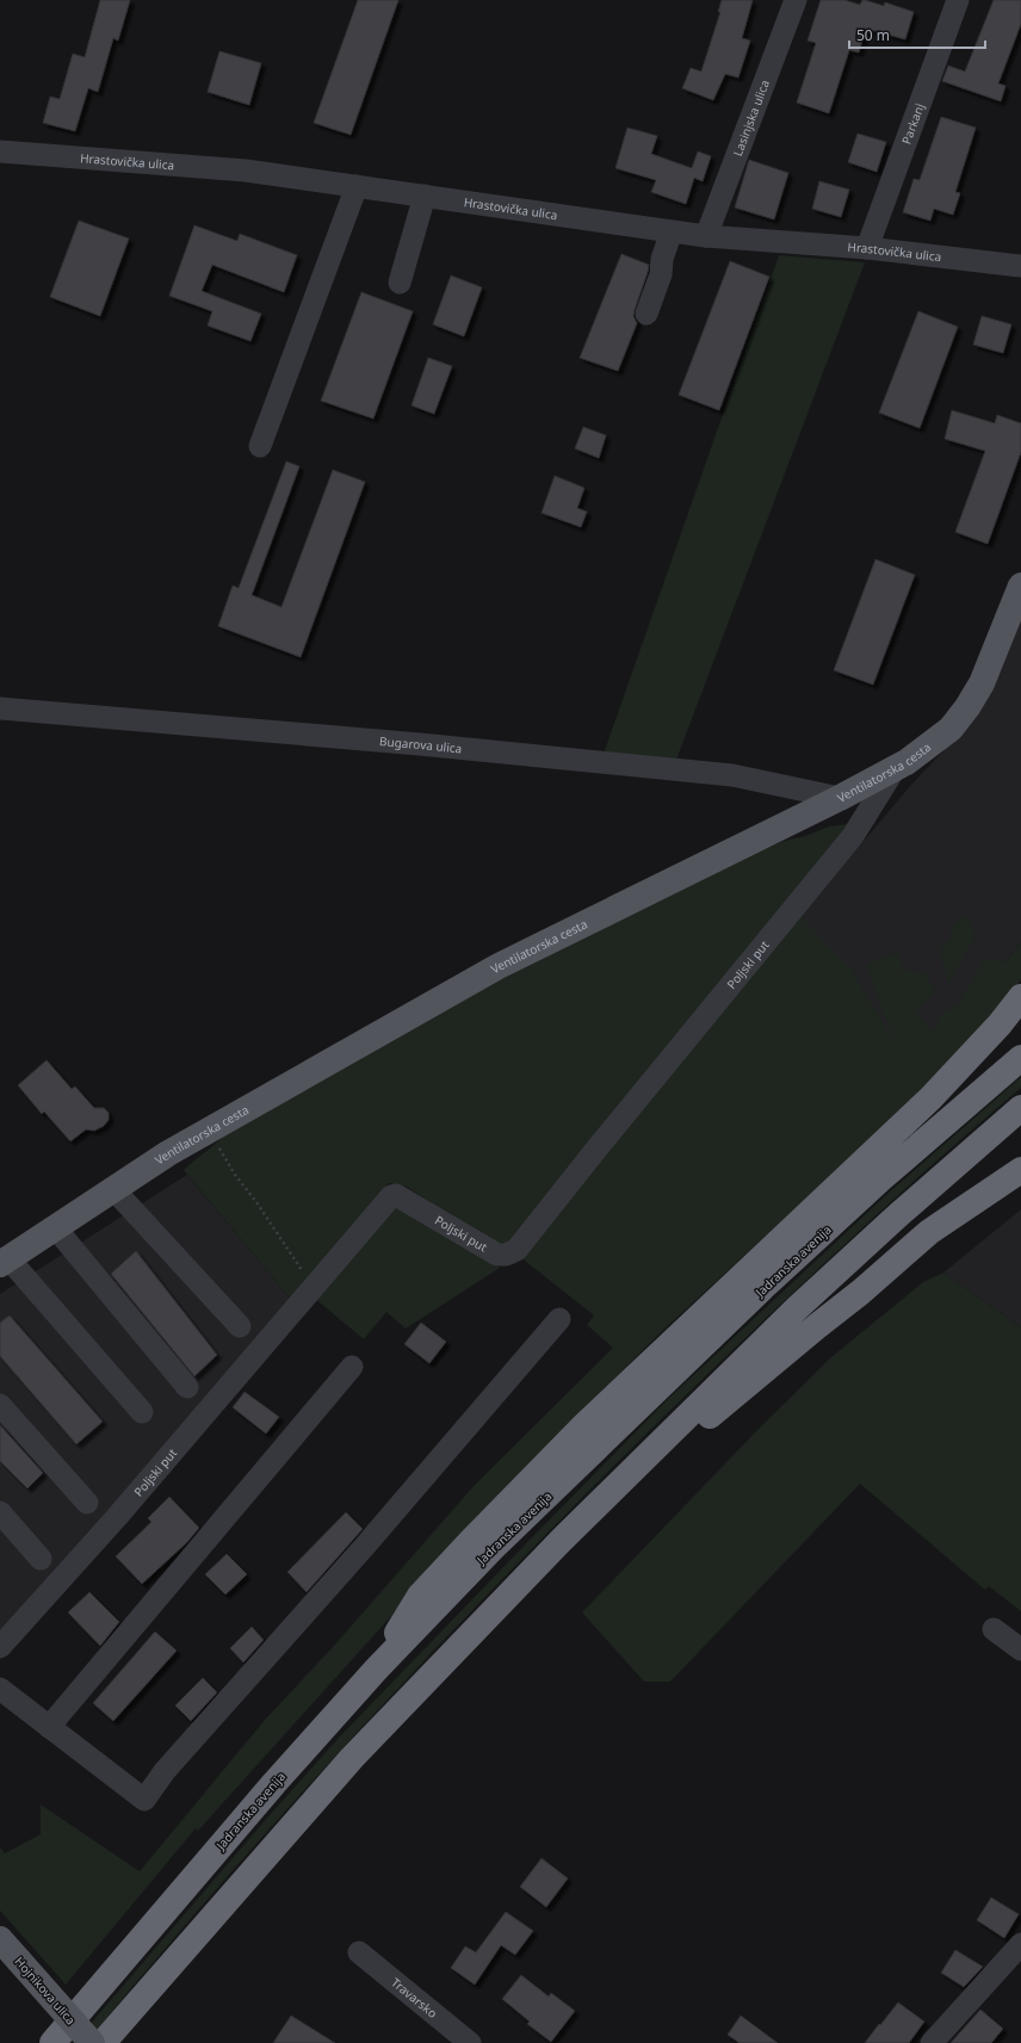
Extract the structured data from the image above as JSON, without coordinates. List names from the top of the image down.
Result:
{
  "streets": {
    "highway": ["Jadranska avenija"],
    "main road": ["Ventilatorska cesta", "Hojnikova ulica"],
    "street": [
      "Lasinjska ulica",
      "Parkanj",
      "Hrastovička ulica",
      "Bugarova ulica",
      "Poljski put",
      "Travarsko"
    ]
  },
  "crossings": [
    ["Lasinjska ulica", "Hrastovička ulica"],
    ["Parkanj", "Hrastovička ulica"],
    ["Bugarova ulica", "Ventilatorska cesta"],
    ["Ventilatorska cesta", "Poljski put"]
  ],
  "scale_bar": "50 m"
}
